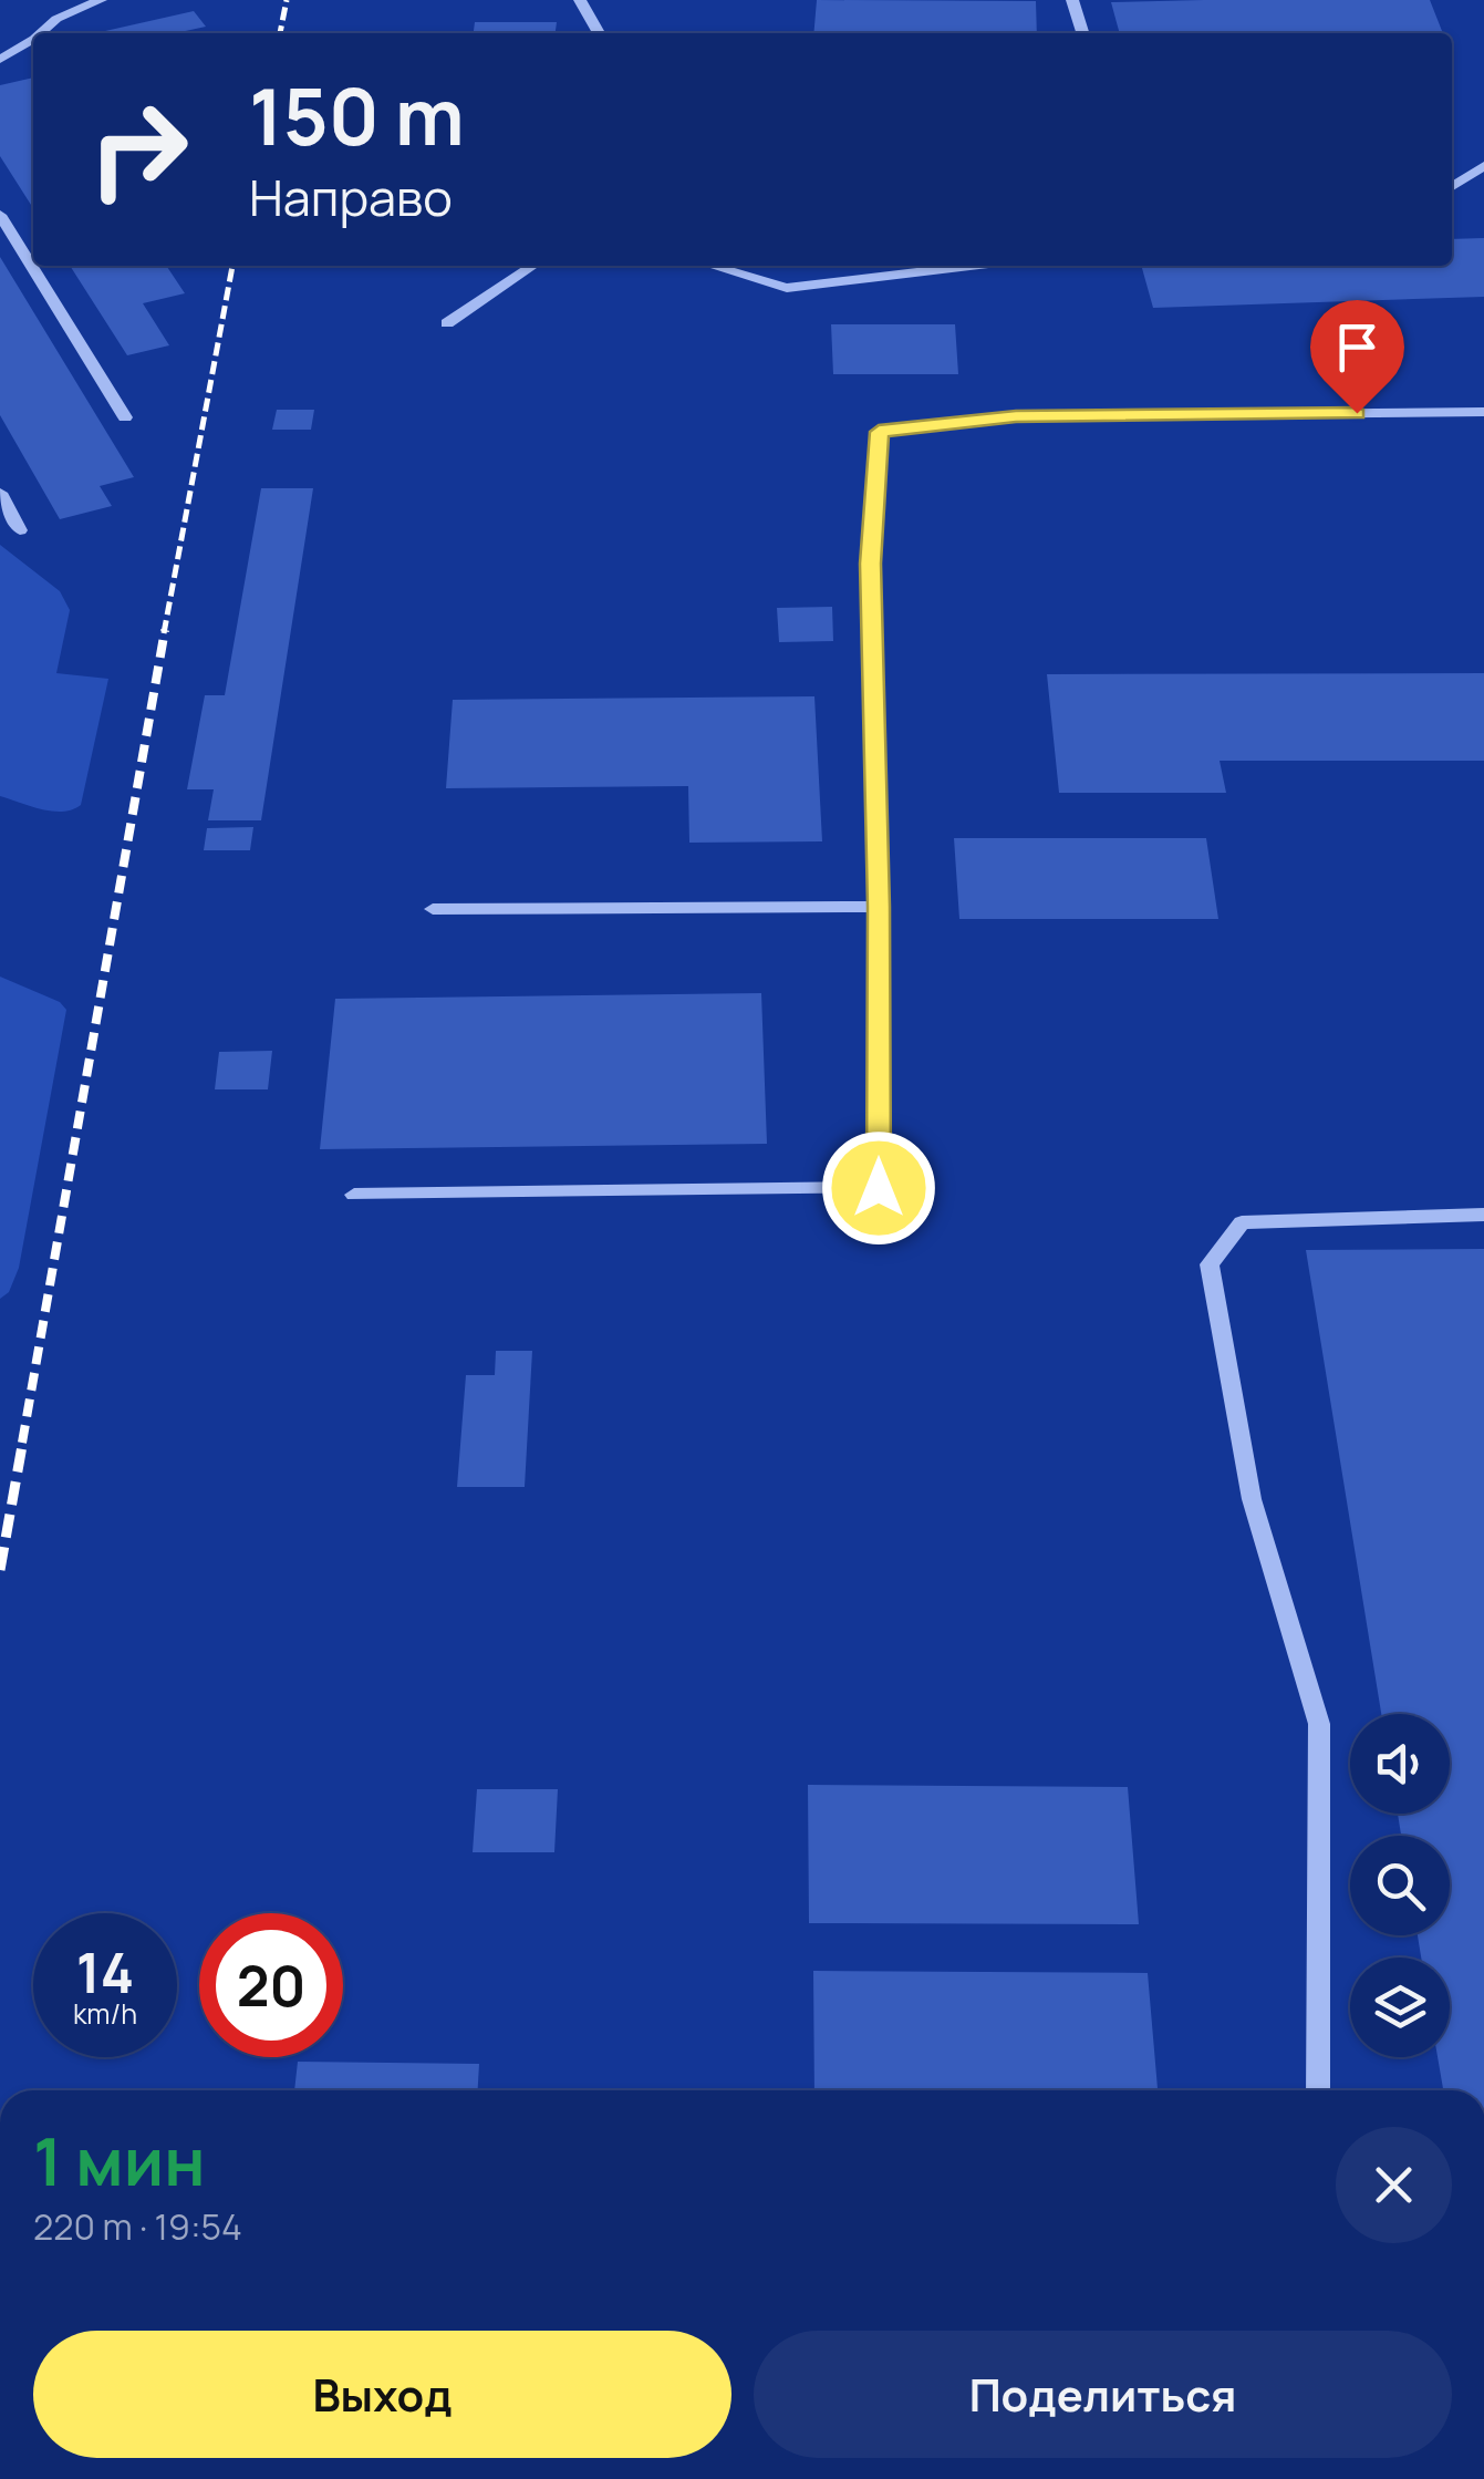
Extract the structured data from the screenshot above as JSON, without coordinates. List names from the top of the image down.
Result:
{
  "page": {
    "turn": ["150 m", "Направо"],
    "speed": "14 km/h",
    "limit": "20",
    "heading": ["1 мин", "220 m · 19:54"],
    "buttons": ["Выход", "Поделиться"]
  }
}
